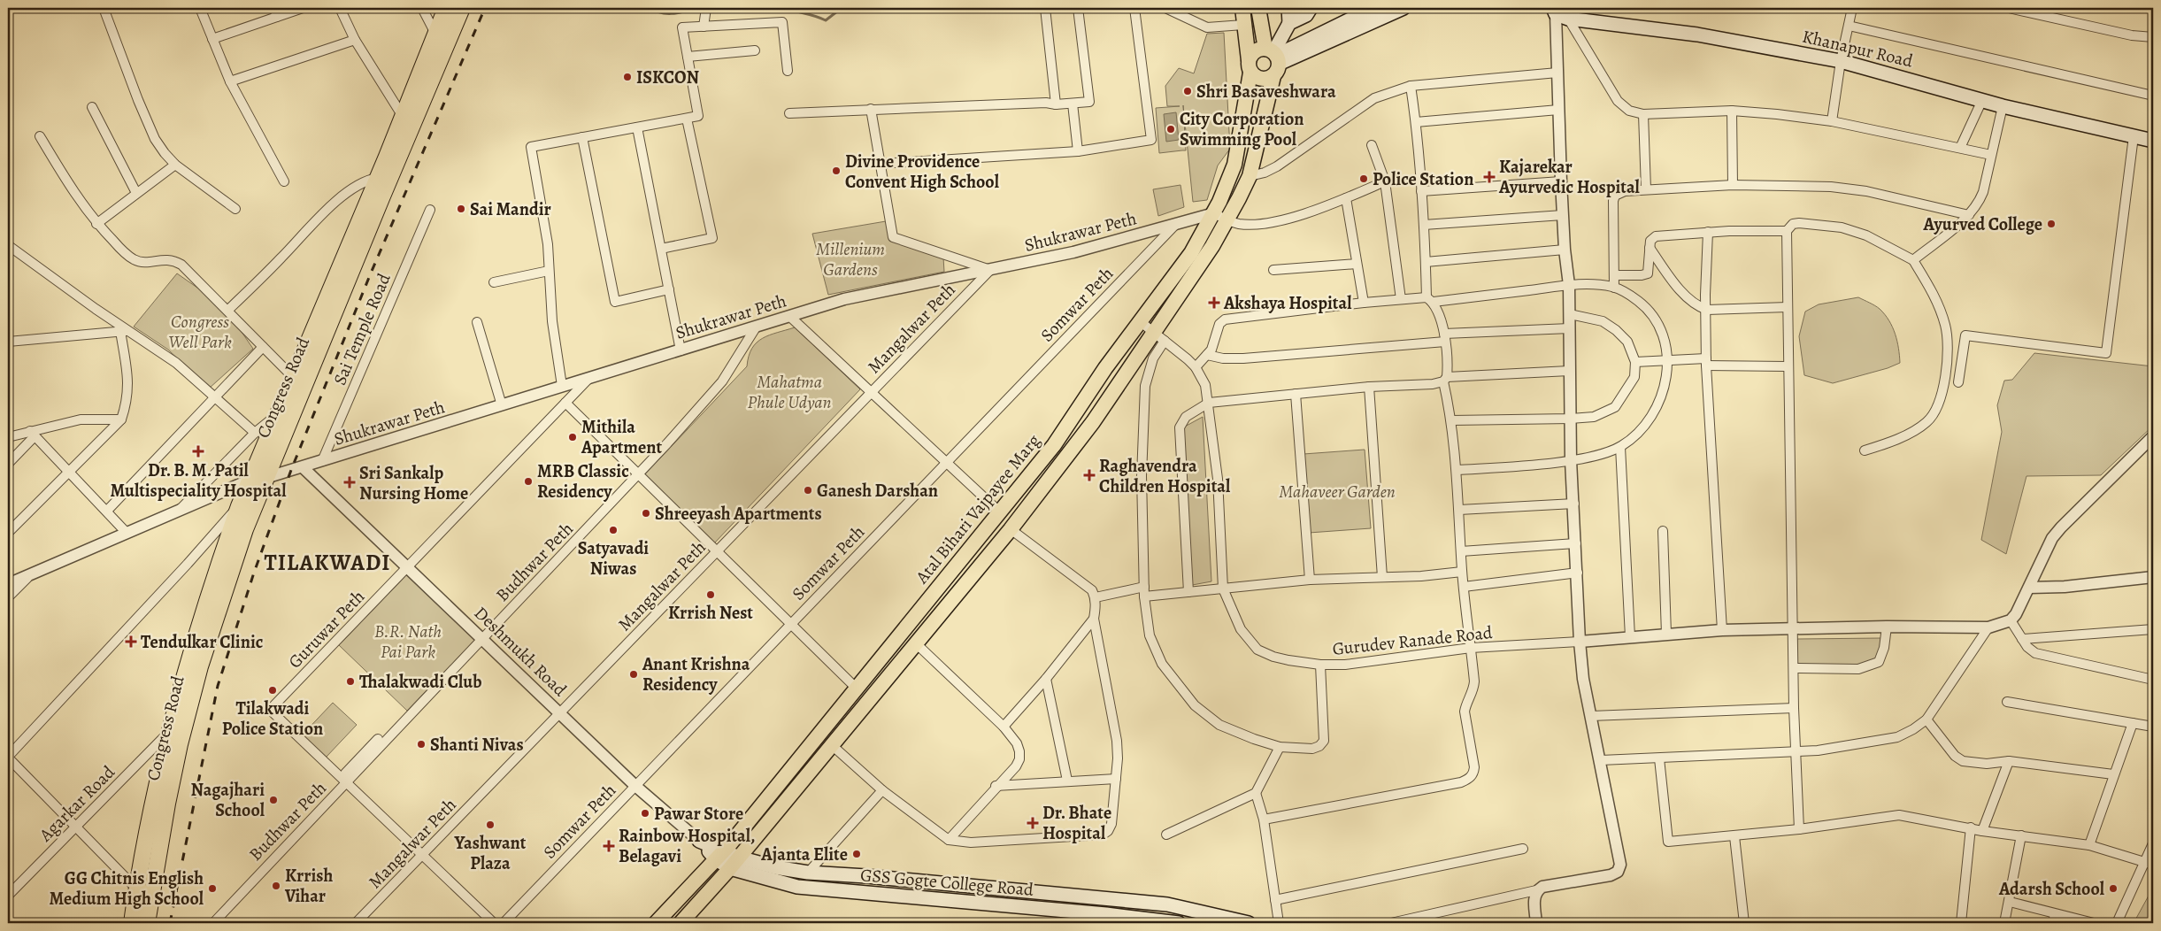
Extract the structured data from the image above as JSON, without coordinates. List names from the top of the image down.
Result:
{
  "streets": {
    "highway": ["Congress Road"],
    "main road": [
      "Khanapur Road",
      "Atal Bihari Vajpayee Marg",
      "Deshmukh Road",
      "GSS Gogte College Road"
    ],
    "street": [
      "Shukrawar Peth",
      "Somwar Peth",
      "Mangalwar Peth",
      "Sai Temple Road",
      "Budhwar Peth",
      "Guruwar Peth",
      "Gurudev Ranade Road",
      "Agarkar Road"
    ]
  },
  "crossings": [
    ["Shukrawar Peth", "Somwar Peth"],
    ["Shukrawar Peth", "Mangalwar Peth"],
    ["Shukrawar Peth", "Sai Temple Road"],
    ["Shukrawar Peth", "Congress Road"],
    ["Shukrawar Peth", "Atal Bihari Vajpayee Marg"],
    ["Shukrawar Peth", "Budhwar Peth"],
    ["Shukrawar Peth", "Guruwar Peth"],
    ["Shukrawar Peth", "Deshmukh Road"],
    ["Somwar Peth", "Deshmukh Road"],
    ["Mangalwar Peth", "Deshmukh Road"],
    ["Congress Road", "Agarkar Road"],
    ["Atal Bihari Vajpayee Marg", "Gurudev Ranade Road"],
    ["Atal Bihari Vajpayee Marg", "Deshmukh Road"],
    ["Atal Bihari Vajpayee Marg", "GSS Gogte College Road"],
    ["Budhwar Peth", "Guruwar Peth"],
    ["Budhwar Peth", "Deshmukh Road"],
    ["Guruwar Peth", "Deshmukh Road"]
  ],
  "districts": ["TILAKWADI"],
  "parks": [
    "Millenium Gardens",
    "Congress Well Park",
    "Mahatma Phule Udyan",
    "Mahaveer Garden",
    "B.R. Nath Pai Park"
  ],
  "places": {
    "other": [
      "ISKCON",
      "Shri Basaveshwara",
      "City Corporation Swimming Pool",
      "Divine Providence Convent High School",
      "Police Station",
      "Sai Mandir",
      "Ayurved College",
      "Mithila Apartment",
      "MRB Classic Residency",
      "Ganesh Darshan",
      "Shreeyash Apartments",
      "Satyavadi Niwas",
      "Krrish Nest",
      "Anant Krishna Residency",
      "Thalakwadi Club",
      "Tilakwadi Police Station",
      "Shanti Nivas",
      "Nagajhari School",
      "Pawar Store",
      "Yashwant Plaza",
      "Ajanta Elite",
      "Krrish Vihar",
      "GG Chitnis English Medium High School",
      "Adarsh School"
    ],
    "health": [
      "Kajarekar Ayurvedic Hospital",
      "Akshaya Hospital",
      "Dr. B. M. Patil Multispeciality Hospital",
      "Raghavendra Children Hospital",
      "Sri Sankalp Nursing Home",
      "Tendulkar Clinic",
      "Dr. Bhate Hospital",
      "Rainbow Hospital, Belagavi"
    ]
  }
}
